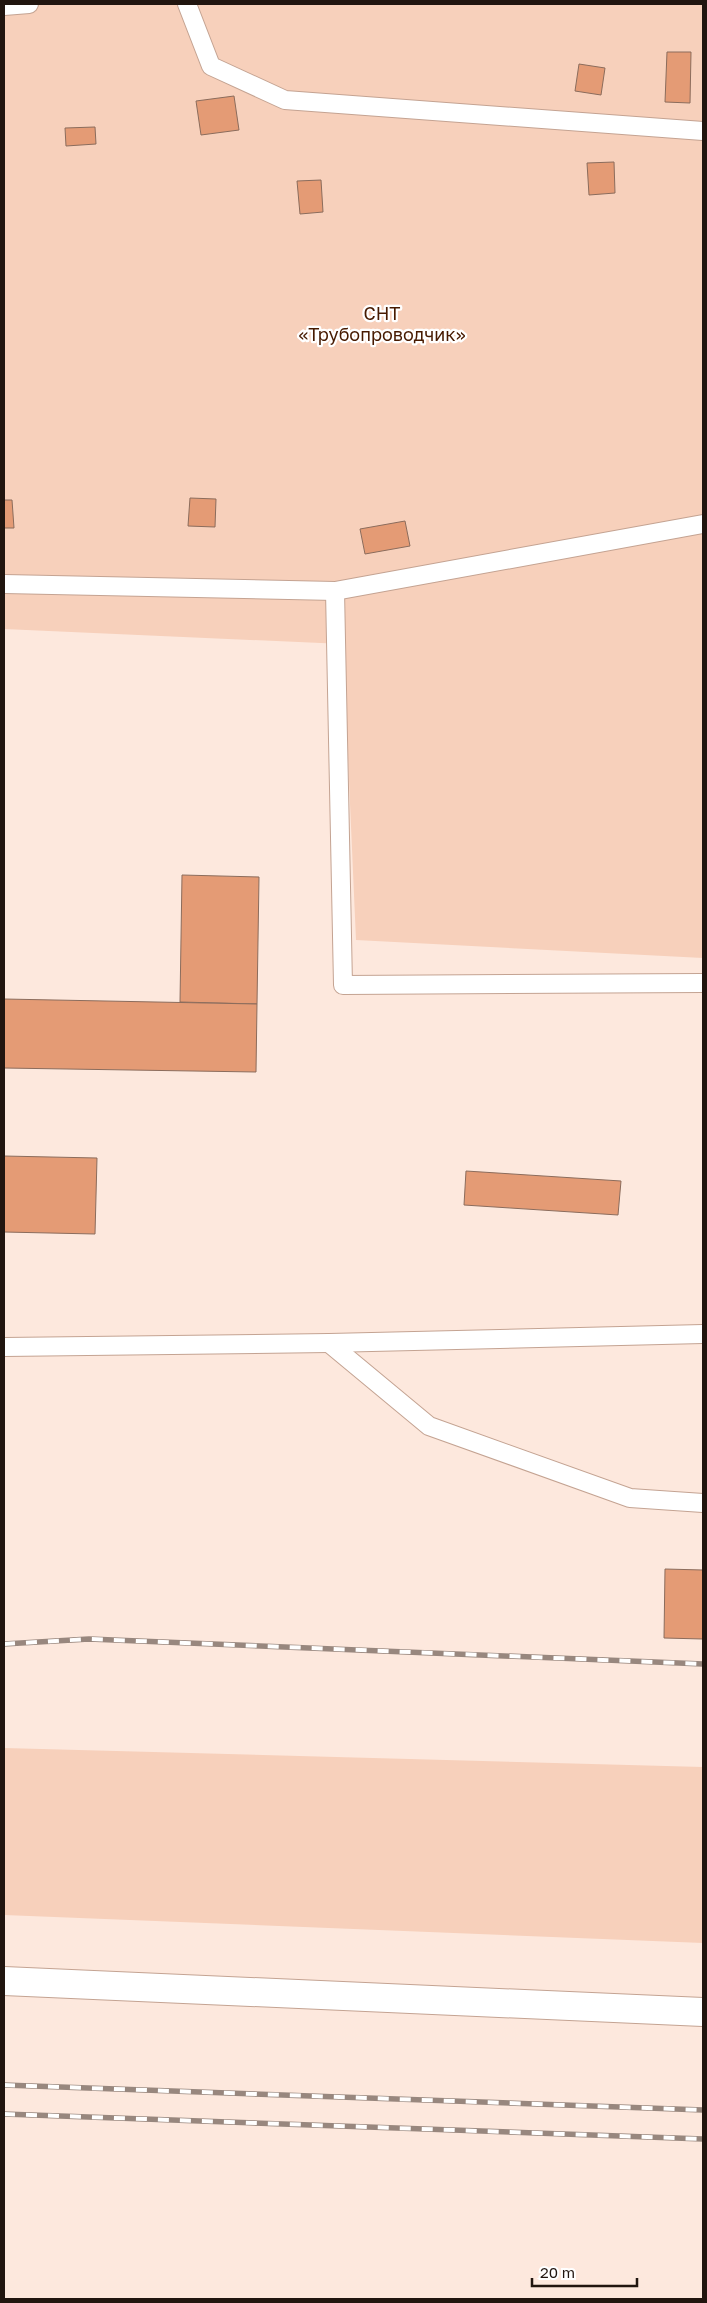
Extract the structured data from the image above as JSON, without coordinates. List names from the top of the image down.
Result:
{
  "parks": ["СНТ «Трубопроводчик»"],
  "scale_bar": "20 m"
}
